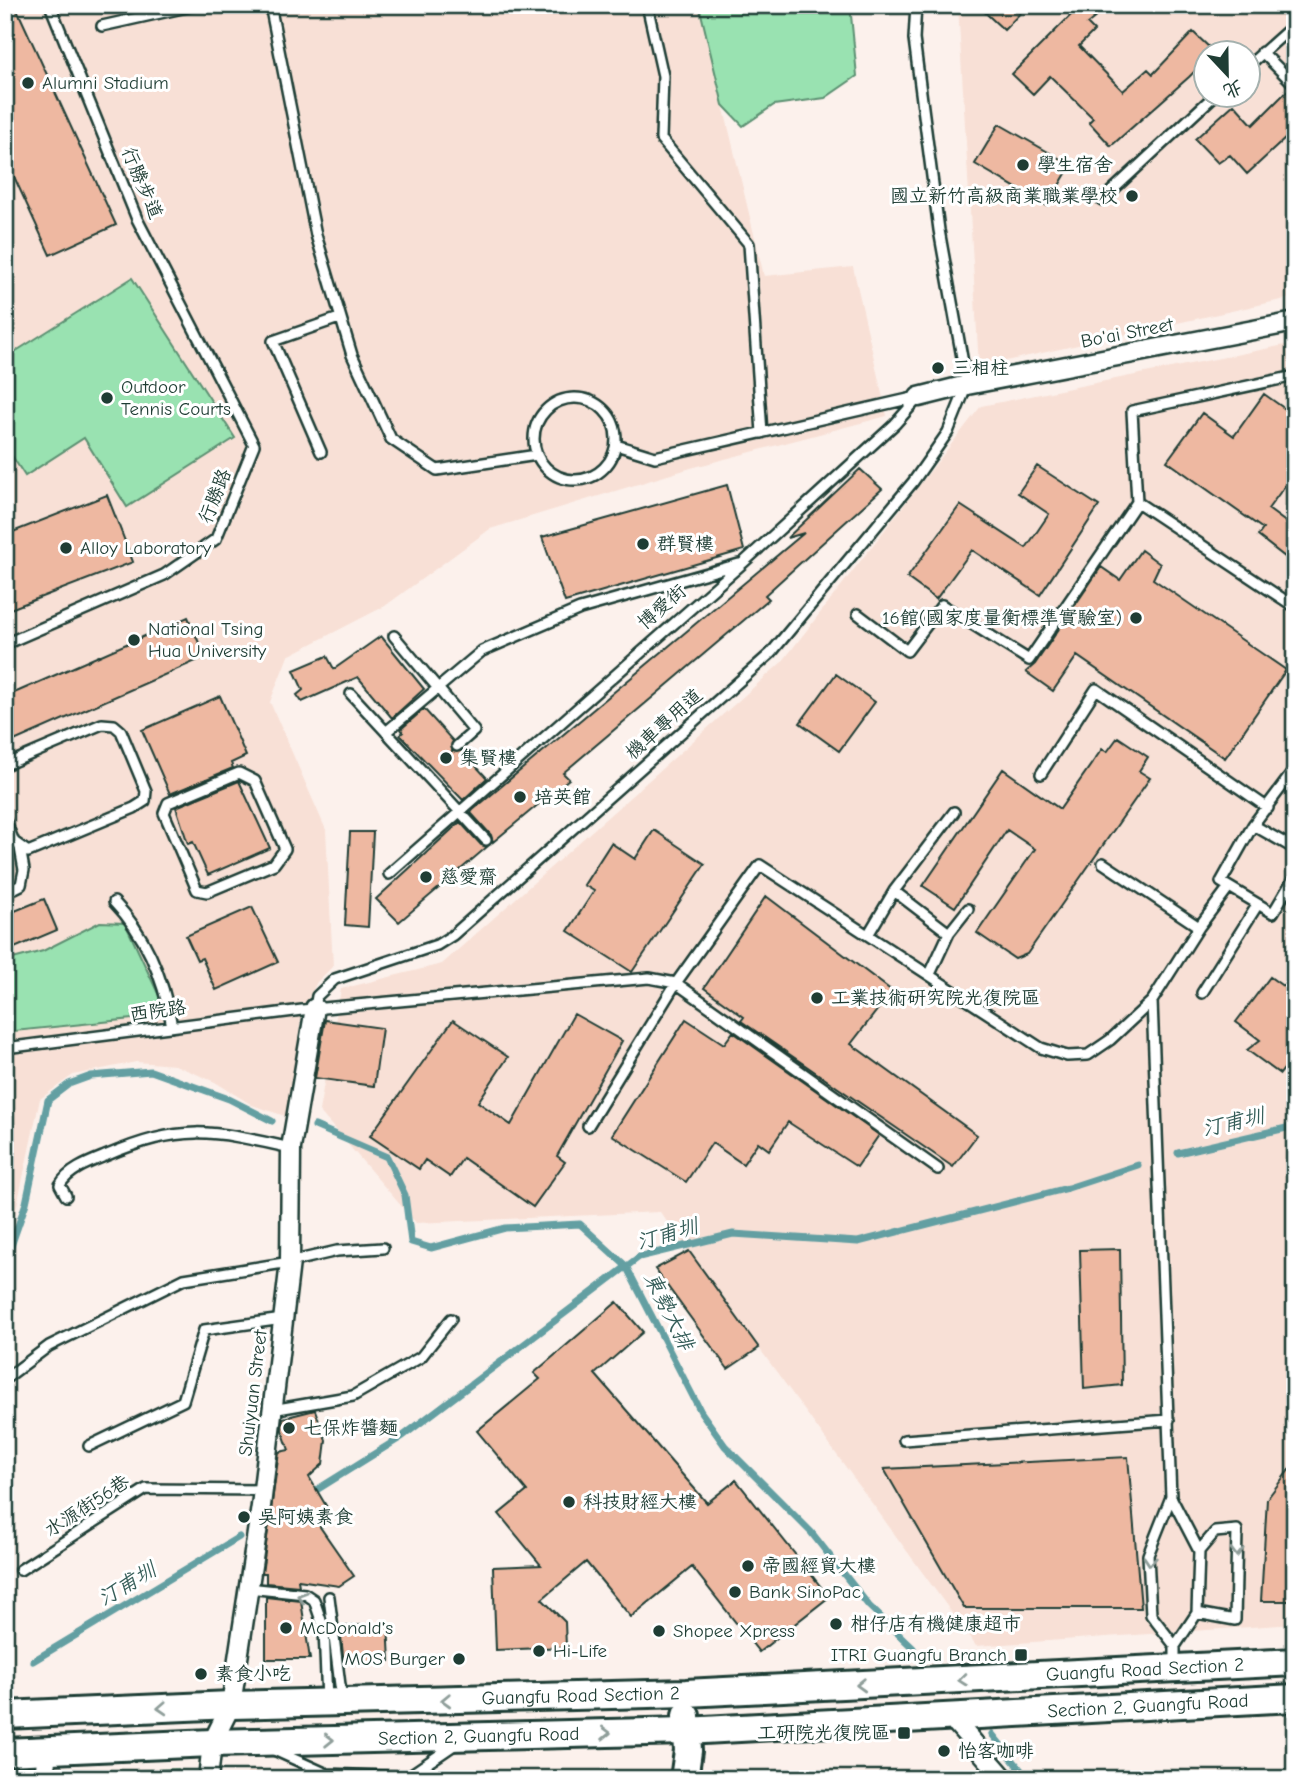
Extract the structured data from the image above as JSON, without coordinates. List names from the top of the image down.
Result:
{
  "streets": {
    "main road": ["Guangfu Road Section 2", "Section 2, Guangfu Road"],
    "street": ["Bo'ai Street", "Shuiyuan Street"],
    "lane": [
      "行勝步道",
      "行勝路",
      "博愛街",
      "機車專用道",
      "西院路",
      "水源街56巷"
    ]
  },
  "crossings": [
    ["行勝步道", "行勝路"],
    ["Bo'ai Street", "機車專用道"],
    ["機車專用道", "西院路"],
    ["機車專用道", "Shuiyuan Street"],
    ["西院路", "Shuiyuan Street"],
    ["Shuiyuan Street", "水源街56巷"],
    ["Shuiyuan Street", "Guangfu Road Section 2"],
    ["Shuiyuan Street", "Section 2, Guangfu Road"]
  ],
  "one_way": ["Guangfu Road Section 2"],
  "water": ["汀甫圳", "東勢大排"],
  "places": {
    "other": [
      "Alumni Stadium",
      "學生宿舍",
      "國立新竹高級商業職業學校",
      "三相柱",
      "Outdoor Tennis Courts",
      "群賢樓",
      "Alloy Laboratory",
      "16館(國家度量衡標準實驗室)",
      "National Tsing Hua University",
      "集賢樓",
      "培英館",
      "慈愛齋",
      "工業技術研究院光復院區",
      "七保炸醬麵",
      "科技財經大樓",
      "吳阿姨素食",
      "帝國經貿大樓",
      "Bank SinoPac",
      "柑仔店有機健康超市",
      "McDonald's",
      "Shopee Xpress",
      "Hi-Life",
      "MOS Burger",
      "素食小吃",
      "怡客咖啡"
    ],
    "transit": ["ITRI Guangfu Branch", "工研院光復院區"]
  },
  "north": "bottom"
}
